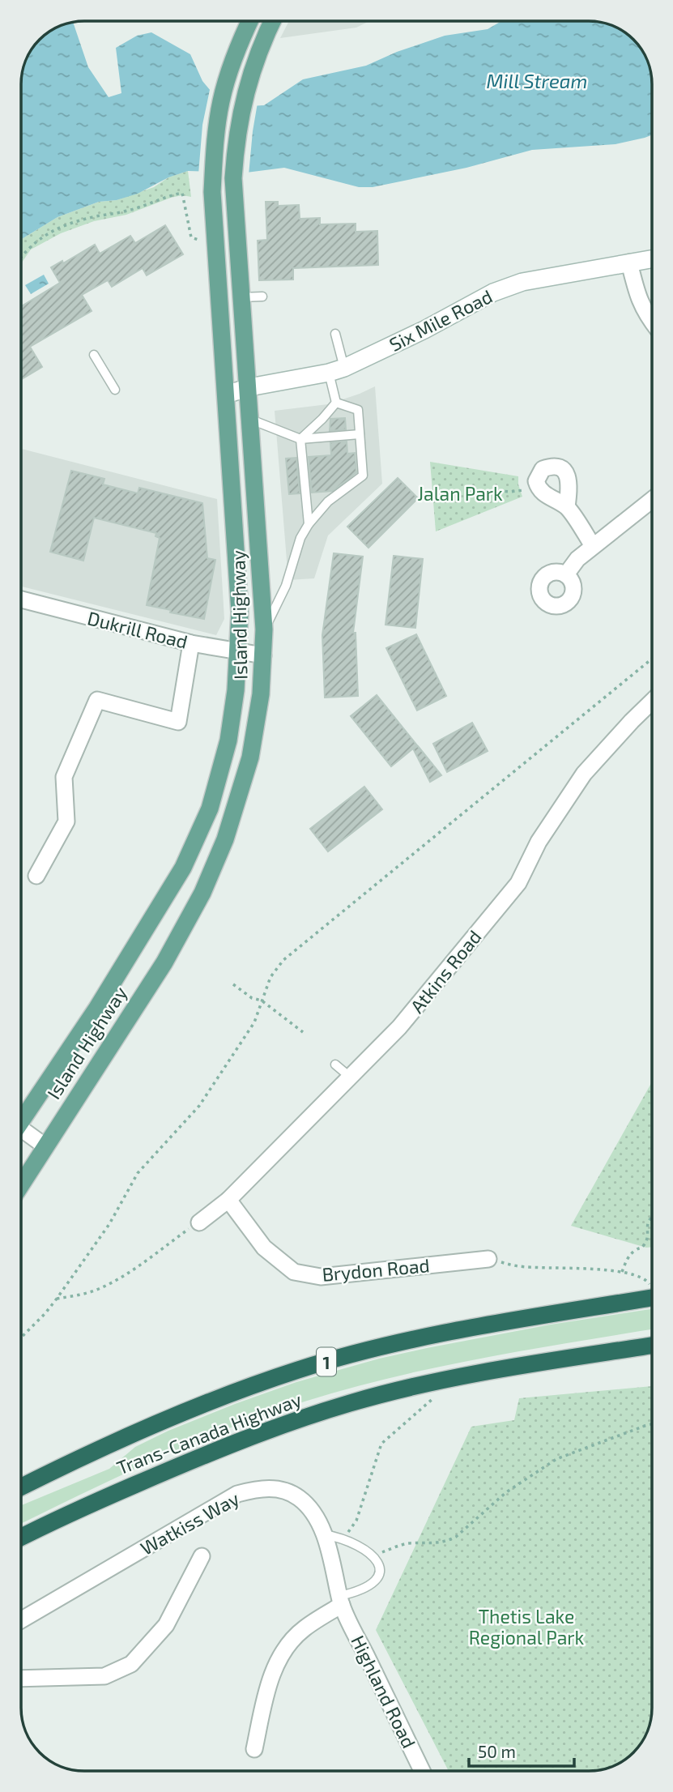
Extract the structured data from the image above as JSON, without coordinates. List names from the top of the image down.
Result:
{
  "streets": {
    "highway": ["1", "Trans-Canada Highway"],
    "main road": ["Six Mile Road", "Island Highway"],
    "street": [
      "Dukrill Road",
      "Atkins Road",
      "Brydon Road",
      "Watkiss Way",
      "Highland Road"
    ]
  },
  "crossings": [
    ["Six Mile Road", "Island Highway"],
    ["Island Highway", "Dukrill Road"],
    ["Atkins Road", "Brydon Road"],
    ["Watkiss Way", "Highland Road"]
  ],
  "water": ["Mill Stream"],
  "parks": ["Jalan Park", "Thetis Lake Regional Park"],
  "scale_bar": "50 m"
}
